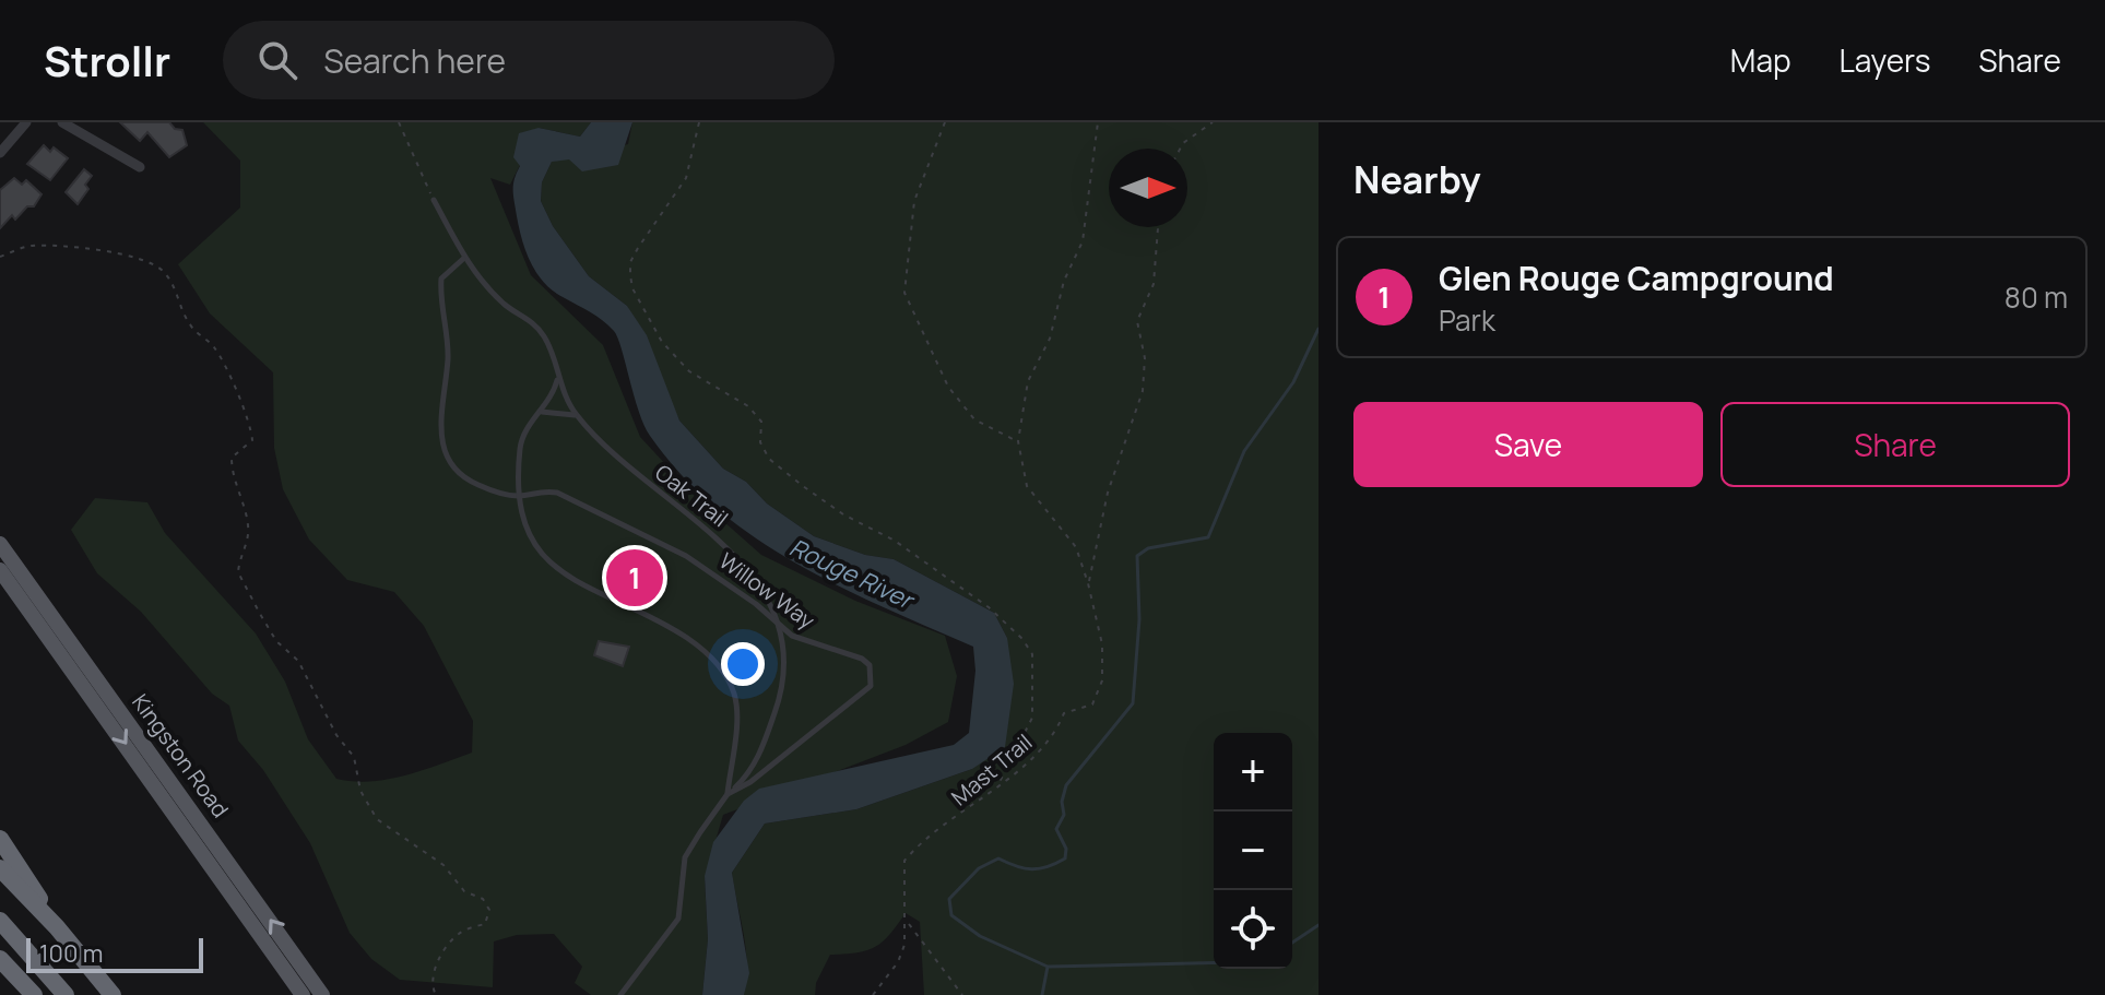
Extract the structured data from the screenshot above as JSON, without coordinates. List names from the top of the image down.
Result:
{
  "streets": {
    "main road": ["Kingston Road"],
    "lane": ["Oak Trail", "Willow Way"],
    "path": ["Mast Trail"]
  },
  "crossings": [
    ["Oak Trail", "Willow Way"]
  ],
  "water": ["Rouge River"],
  "scale_bar": "100 m",
  "north": "right",
  "page": {
    "header": "Strollr",
    "search": "Search here",
    "nav": ["Map", "Layers", "Share"],
    "heading": "Nearby",
    "list": [
      {
        "mark": "1",
        "name": "Glen Rouge Campground",
        "note": "Park",
        "value": "80 m"
      }
    ],
    "buttons": ["Save", "Share"],
    "pins": "1",
    "map_buttons": ["+", "−"],
    "scale": "100 m"
  }
}
